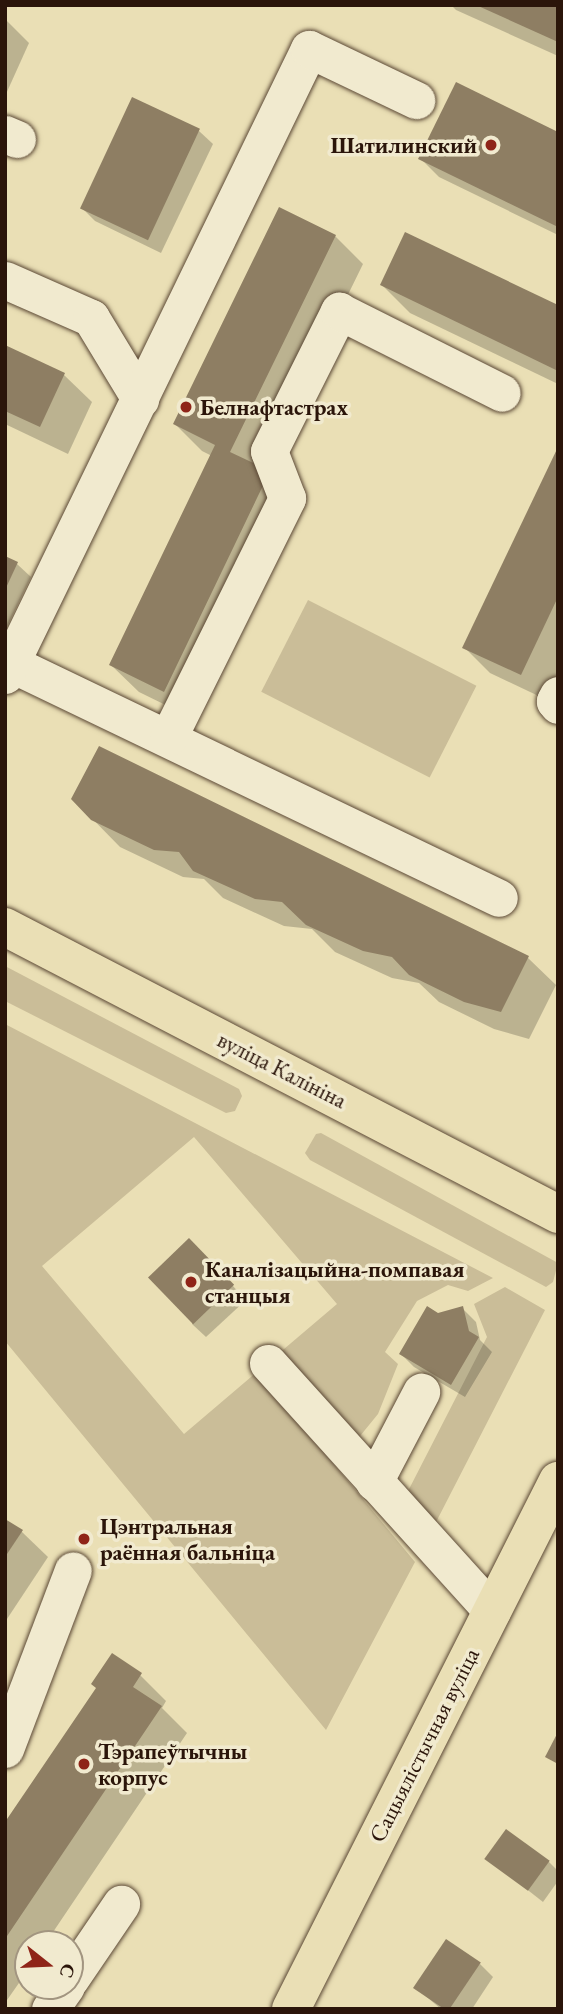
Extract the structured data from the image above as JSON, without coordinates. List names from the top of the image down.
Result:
{
  "streets": {
    "main road": ["вуліца Калініна", "Сацыялістычная вуліца"]
  },
  "places": [
    "Шатилинский",
    "Белнафтастрах",
    "Каналізацыйна-помпавая станцыя",
    "Цэнтральная раённая бальніца",
    "Тэрапеўтычны корпус"
  ],
  "north": "right"
}
